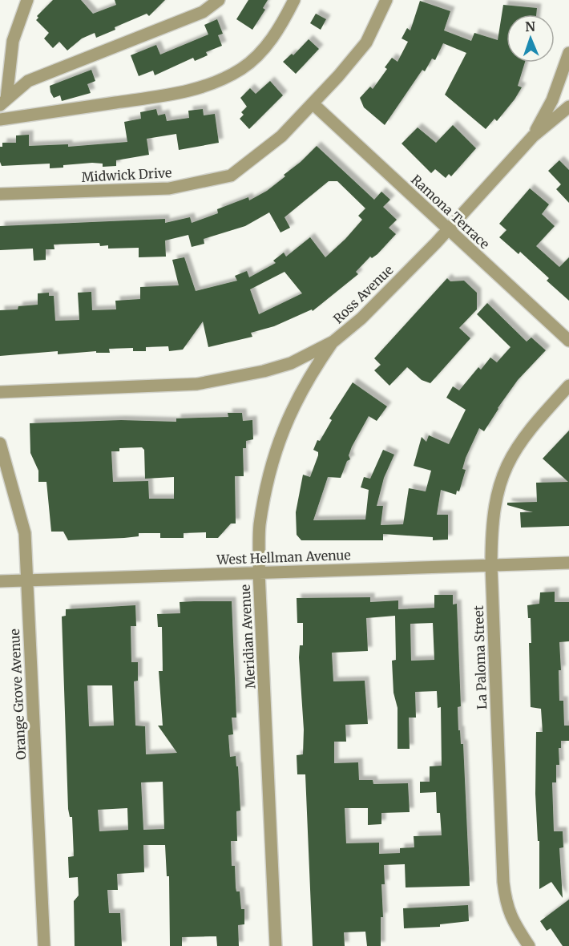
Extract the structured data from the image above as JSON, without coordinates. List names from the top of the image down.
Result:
{
  "streets": {
    "street": [
      "Midwick Drive",
      "Ramona Terrace",
      "Ross Avenue",
      "West Hellman Avenue",
      "Meridian Avenue",
      "La Paloma Street",
      "Orange Grove Avenue"
    ]
  },
  "crossings": [
    ["Midwick Drive", "Ramona Terrace"],
    ["Ramona Terrace", "Ross Avenue"],
    ["Ross Avenue", "Meridian Avenue"],
    ["West Hellman Avenue", "Meridian Avenue"],
    ["West Hellman Avenue", "La Paloma Street"],
    ["West Hellman Avenue", "Orange Grove Avenue"]
  ],
  "north": "top"
}
